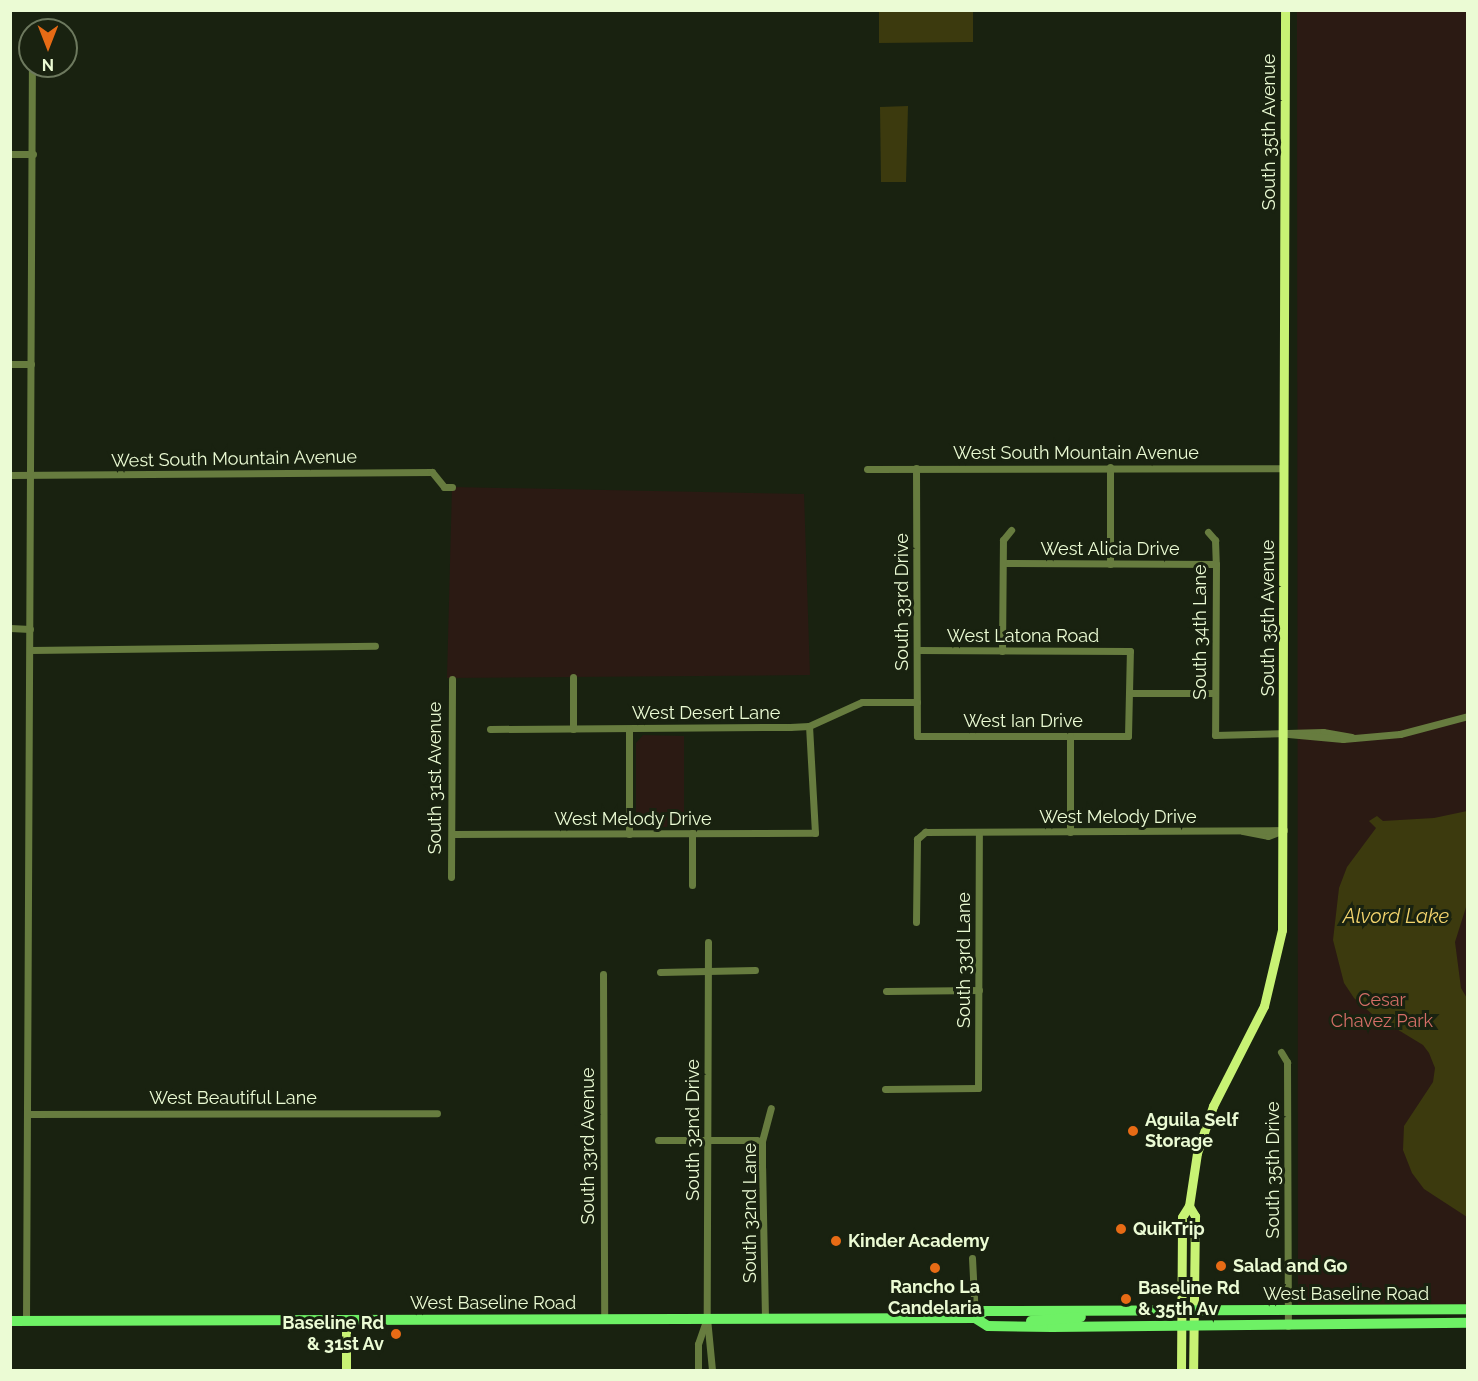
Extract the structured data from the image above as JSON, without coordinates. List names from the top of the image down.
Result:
{
  "streets": {
    "main road": ["South 35th Avenue", "West Baseline Road"],
    "street": [
      "West South Mountain Avenue",
      "West Alicia Drive",
      "South 33rd Drive",
      "South 34th Lane",
      "West Latona Road",
      "West Desert Lane",
      "West Ian Drive",
      "South 31st Avenue",
      "West Melody Drive",
      "South 33rd Lane",
      "West Beautiful Lane",
      "South 32nd Drive",
      "South 33rd Avenue",
      "South 35th Drive",
      "South 32nd Lane"
    ]
  },
  "crossings": [
    ["South 35th Avenue", "West South Mountain Avenue"],
    ["South 35th Avenue", "South 34th Lane"],
    ["South 35th Avenue", "West Melody Drive"],
    ["South 35th Avenue", "West Baseline Road"],
    ["West South Mountain Avenue", "South 33rd Drive"],
    ["West Alicia Drive", "South 34th Lane"],
    ["South 33rd Drive", "West Latona Road"],
    ["South 33rd Drive", "West Desert Lane"],
    ["South 33rd Drive", "West Ian Drive"],
    ["West Latona Road", "West Ian Drive"],
    ["West Desert Lane", "West Melody Drive"],
    ["South 31st Avenue", "West Melody Drive"],
    ["West Melody Drive", "South 33rd Lane"],
    ["South 32nd Drive", "West Baseline Road"],
    ["South 33rd Avenue", "West Baseline Road"],
    ["South 35th Drive", "West Baseline Road"],
    ["South 32nd Lane", "West Baseline Road"]
  ],
  "water": ["Alvord Lake"],
  "parks": ["Cesar Chavez Park"],
  "places": [
    "Aguila Self Storage",
    "QuikTrip",
    "Kinder Academy",
    "Salad and Go",
    "Rancho La Candelaria",
    "Baseline Rd & 35th Av",
    "Baseline Rd & 31st Av"
  ],
  "north": "bottom"
}
